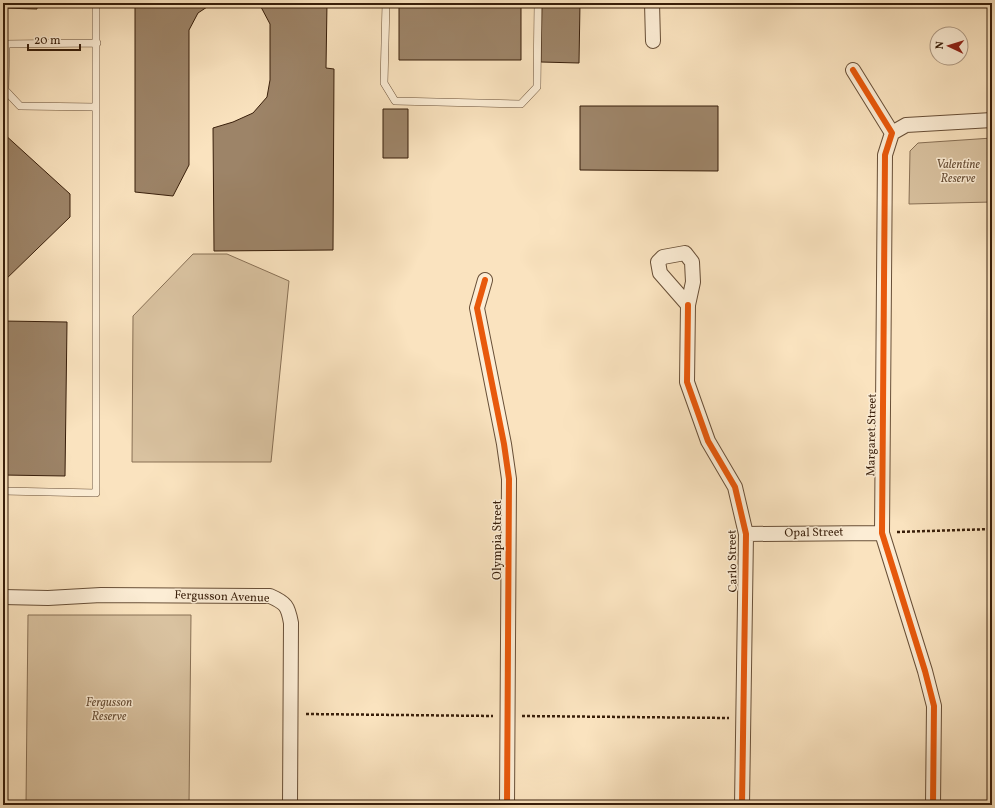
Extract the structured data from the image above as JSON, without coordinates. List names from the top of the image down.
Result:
{
  "streets": {
    "street": [
      "Margaret Street",
      "Opal Street",
      "Olympia Street",
      "Carlo Street",
      "Fergusson Avenue"
    ]
  },
  "crossings": [
    ["Margaret Street", "Opal Street"],
    ["Opal Street", "Carlo Street"]
  ],
  "parks": ["Valentine Reserve", "Fergusson Reserve"],
  "scale_bar": "20 m",
  "north": "left"
}
